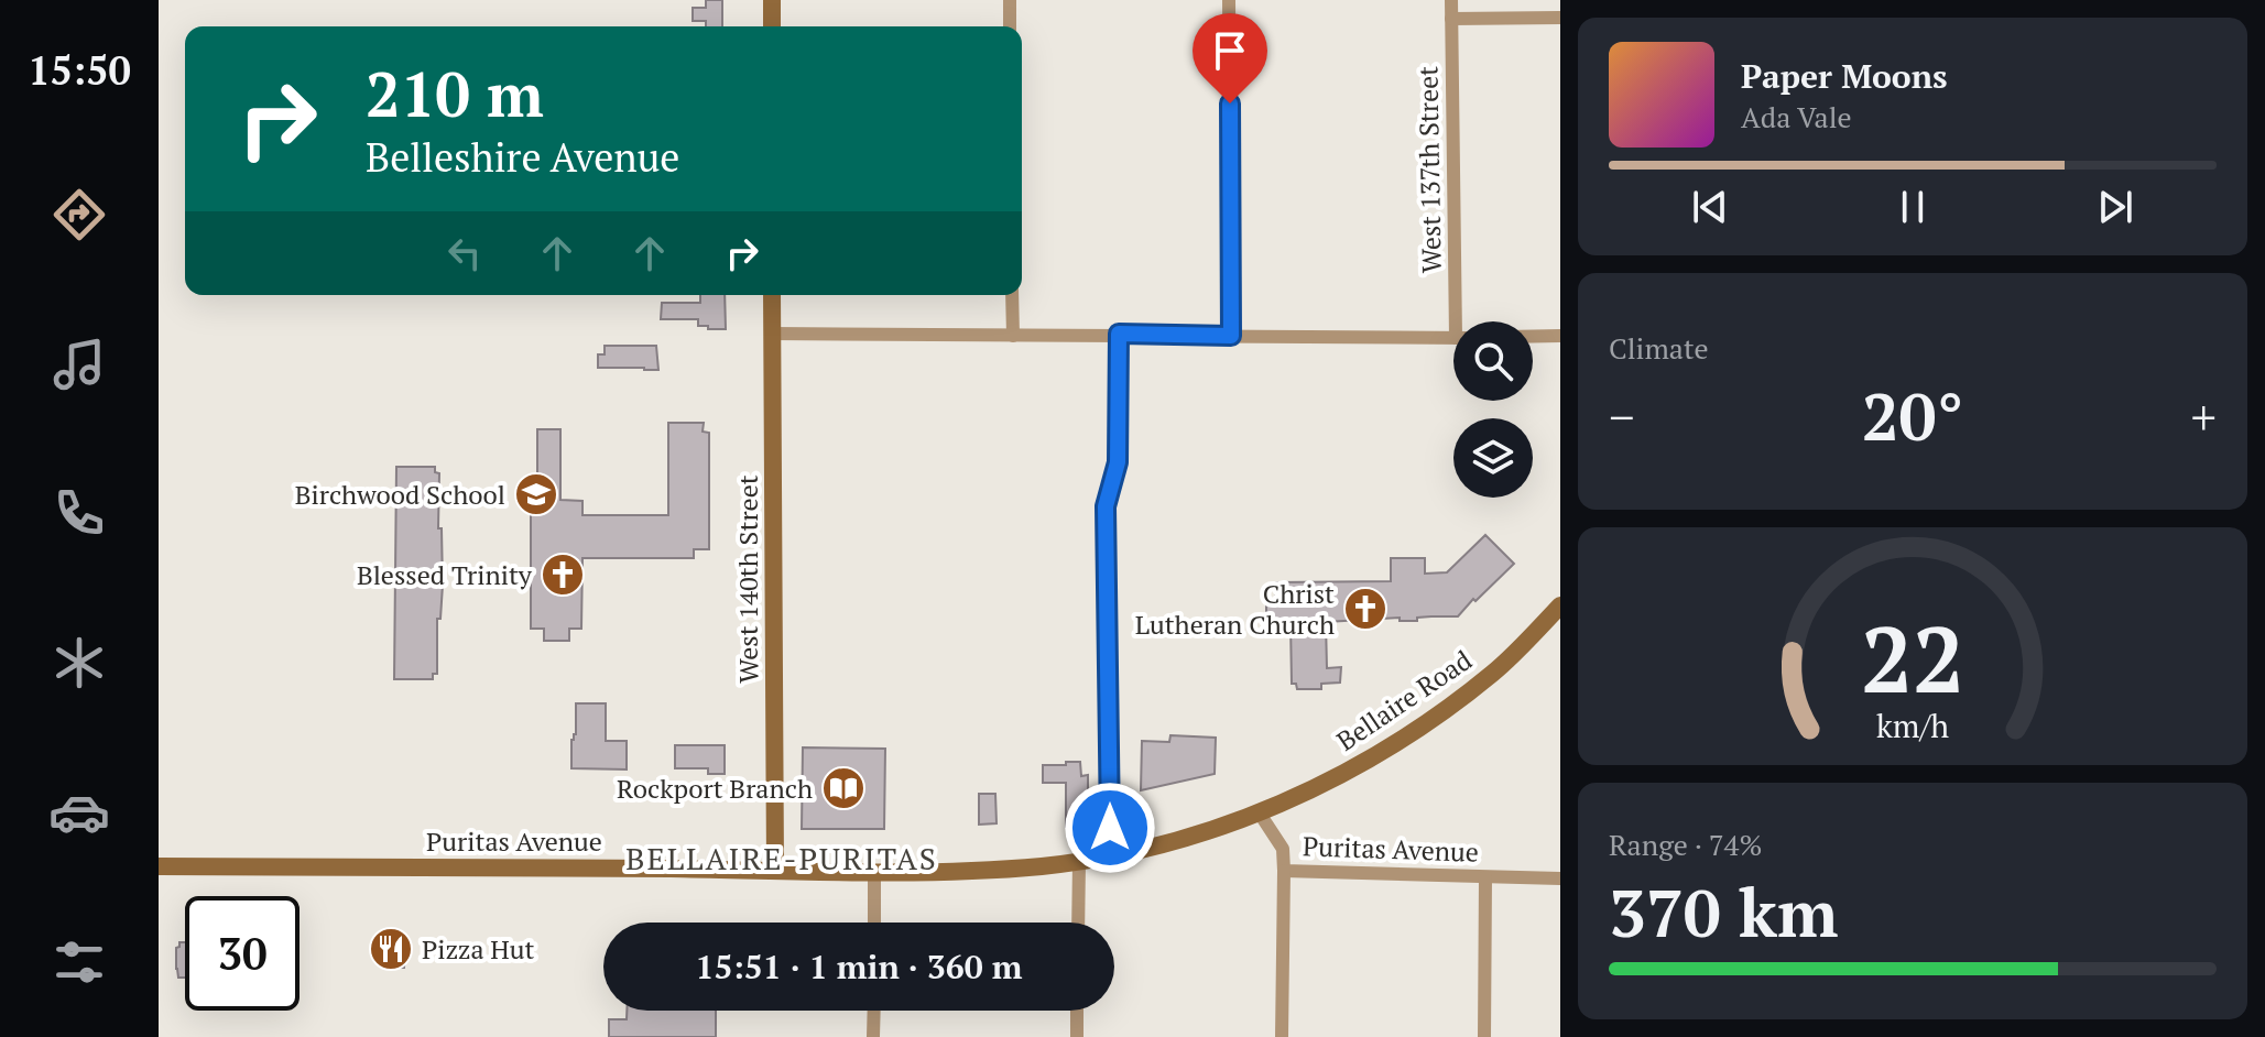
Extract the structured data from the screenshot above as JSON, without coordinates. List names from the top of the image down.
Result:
{
  "streets": {
    "street": [
      "West 137th Street",
      "West 140th Street",
      "Bellaire Road",
      "Puritas Avenue"
    ]
  },
  "crossings": [
    ["West 140th Street", "Puritas Avenue"],
    ["Bellaire Road", "Puritas Avenue"]
  ],
  "districts": ["BELLAIRE-PURITAS"],
  "places": {
    "school or university": ["Birchwood School"],
    "church": ["Blessed Trinity", "Christ Lutheran Church"],
    "library": ["Rockport Branch"],
    "restaurant": ["Pizza Hut"]
  },
  "page": {
    "tabs": "15:50",
    "turn": ["210 m", "Belleshire Avenue"],
    "song": ["Paper Moons", "Ada Vale"],
    "tile": [
      "Climate",
      ["Range · 74%", "370 km"]
    ],
    "heat": ["−", "20°", "+"],
    "limit": "30",
    "trip": "15:51 · 1 min · 360 m",
    "gauge": ["22", "km/h"]
  }
}
